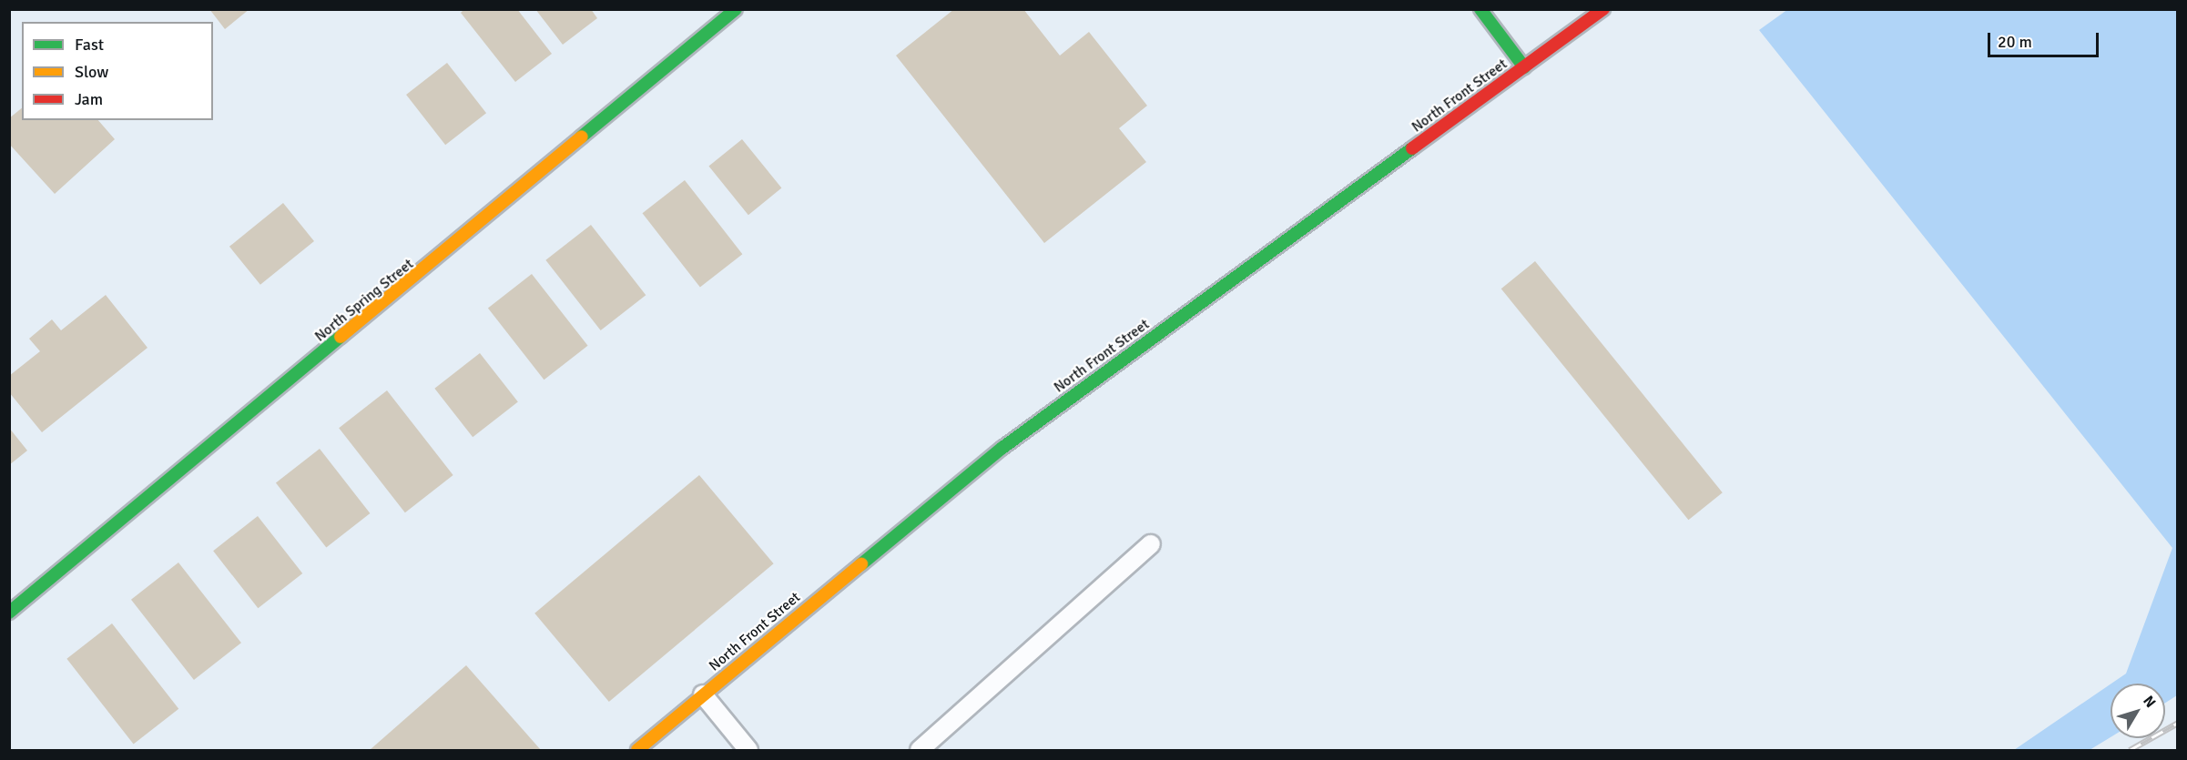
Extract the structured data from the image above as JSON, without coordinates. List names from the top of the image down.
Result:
{
  "streets": {
    "street": ["North Front Street", "North Spring Street"]
  },
  "legend": ["Fast", "Slow", "Jam"],
  "scale_bar": "20 m",
  "north": "top right"
}
